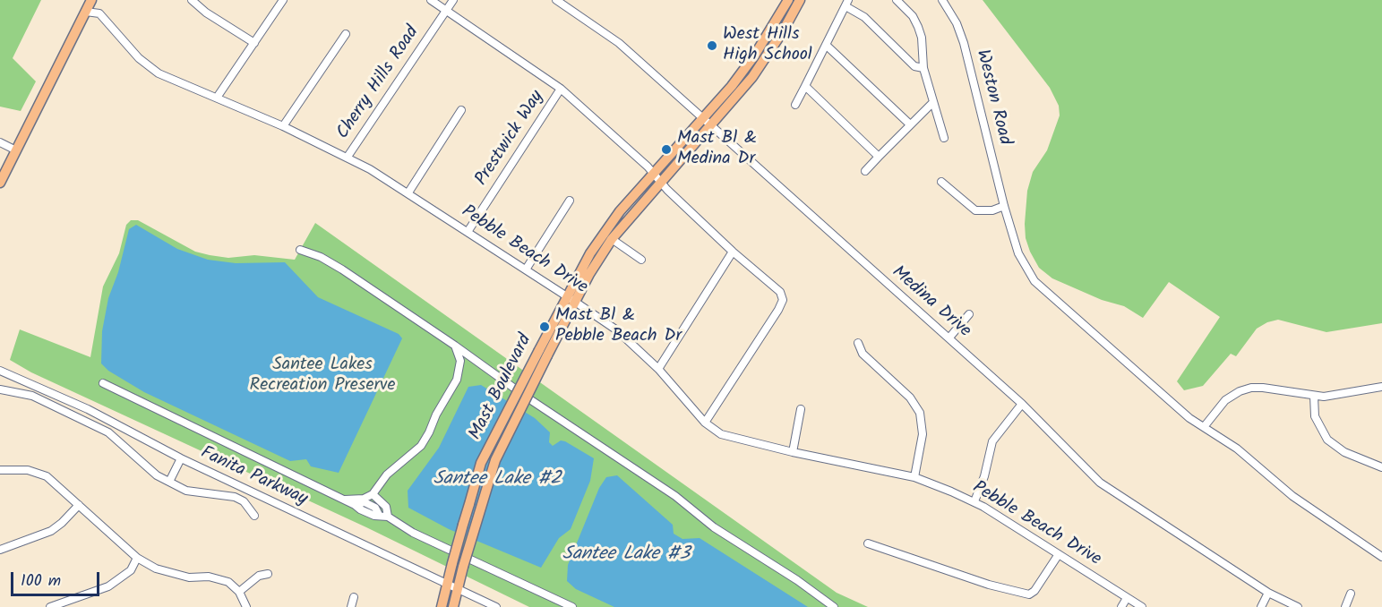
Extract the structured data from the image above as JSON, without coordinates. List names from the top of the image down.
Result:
{
  "streets": {
    "main road": ["Mast Boulevard"],
    "street": [
      "Cherry Hills Road",
      "Weston Road",
      "Prestwick Way",
      "Pebble Beach Drive",
      "Medina Drive",
      "Fanita Parkway"
    ]
  },
  "crossings": [
    ["Cherry Hills Road", "Pebble Beach Drive"],
    ["Prestwick Way", "Pebble Beach Drive"],
    ["Pebble Beach Drive", "Mast Boulevard"],
    ["Medina Drive", "Mast Boulevard"],
    ["Mast Boulevard", "Fanita Parkway"]
  ],
  "water": ["Santee Lake #2", "Santee Lake #3"],
  "parks": ["Santee Lakes Recreation Preserve"],
  "places": ["West Hills High School", "Mast Bl & Medina Dr", "Mast Bl & Pebble Beach Dr"],
  "scale_bar": "100 m"
}
